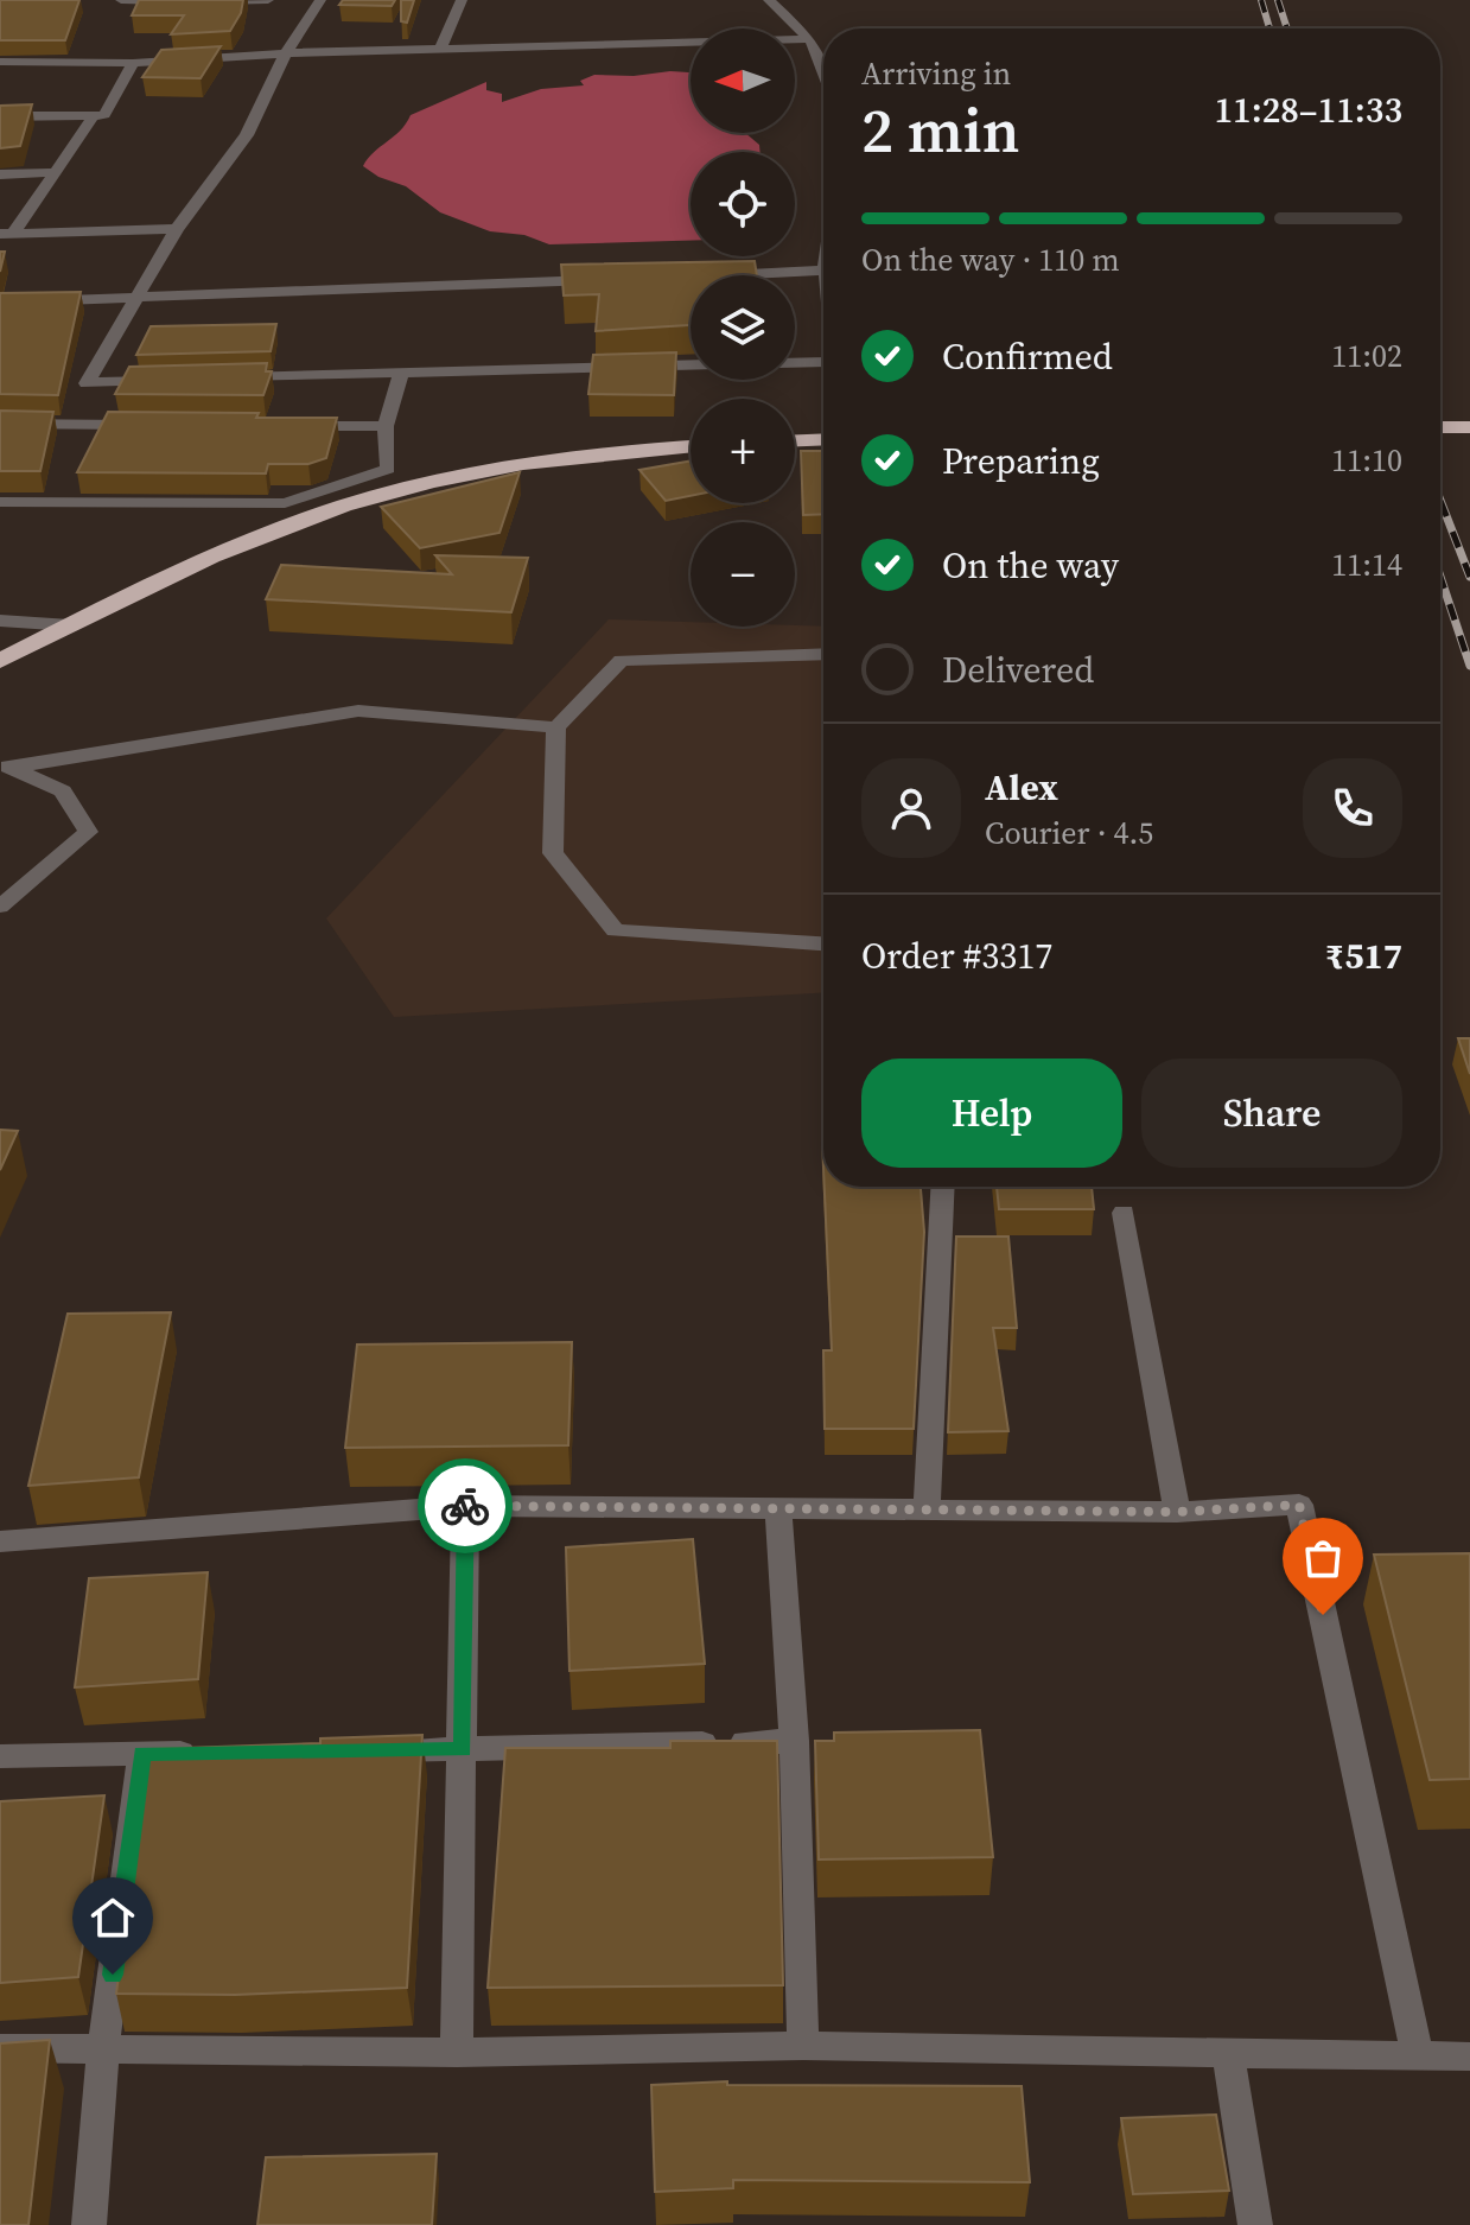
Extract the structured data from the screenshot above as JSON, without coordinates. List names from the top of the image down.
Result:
{
  "north": "left",
  "page": {
    "map_buttons": ["+", "−"],
    "heading": ["2 min", "Arriving in", "11:28–11:33"],
    "panel": [
      "Alex",
      "Courier · 4.5",
      "Order #3317",
      "₹517"
    ],
    "bar": "On the way · 110 m",
    "list": [
      ["Confirmed", "11:02"],
      ["Preparing", "11:10"],
      ["On the way", "11:14"],
      "Delivered"
    ],
    "buttons": ["Help", "Share"]
  }
}
